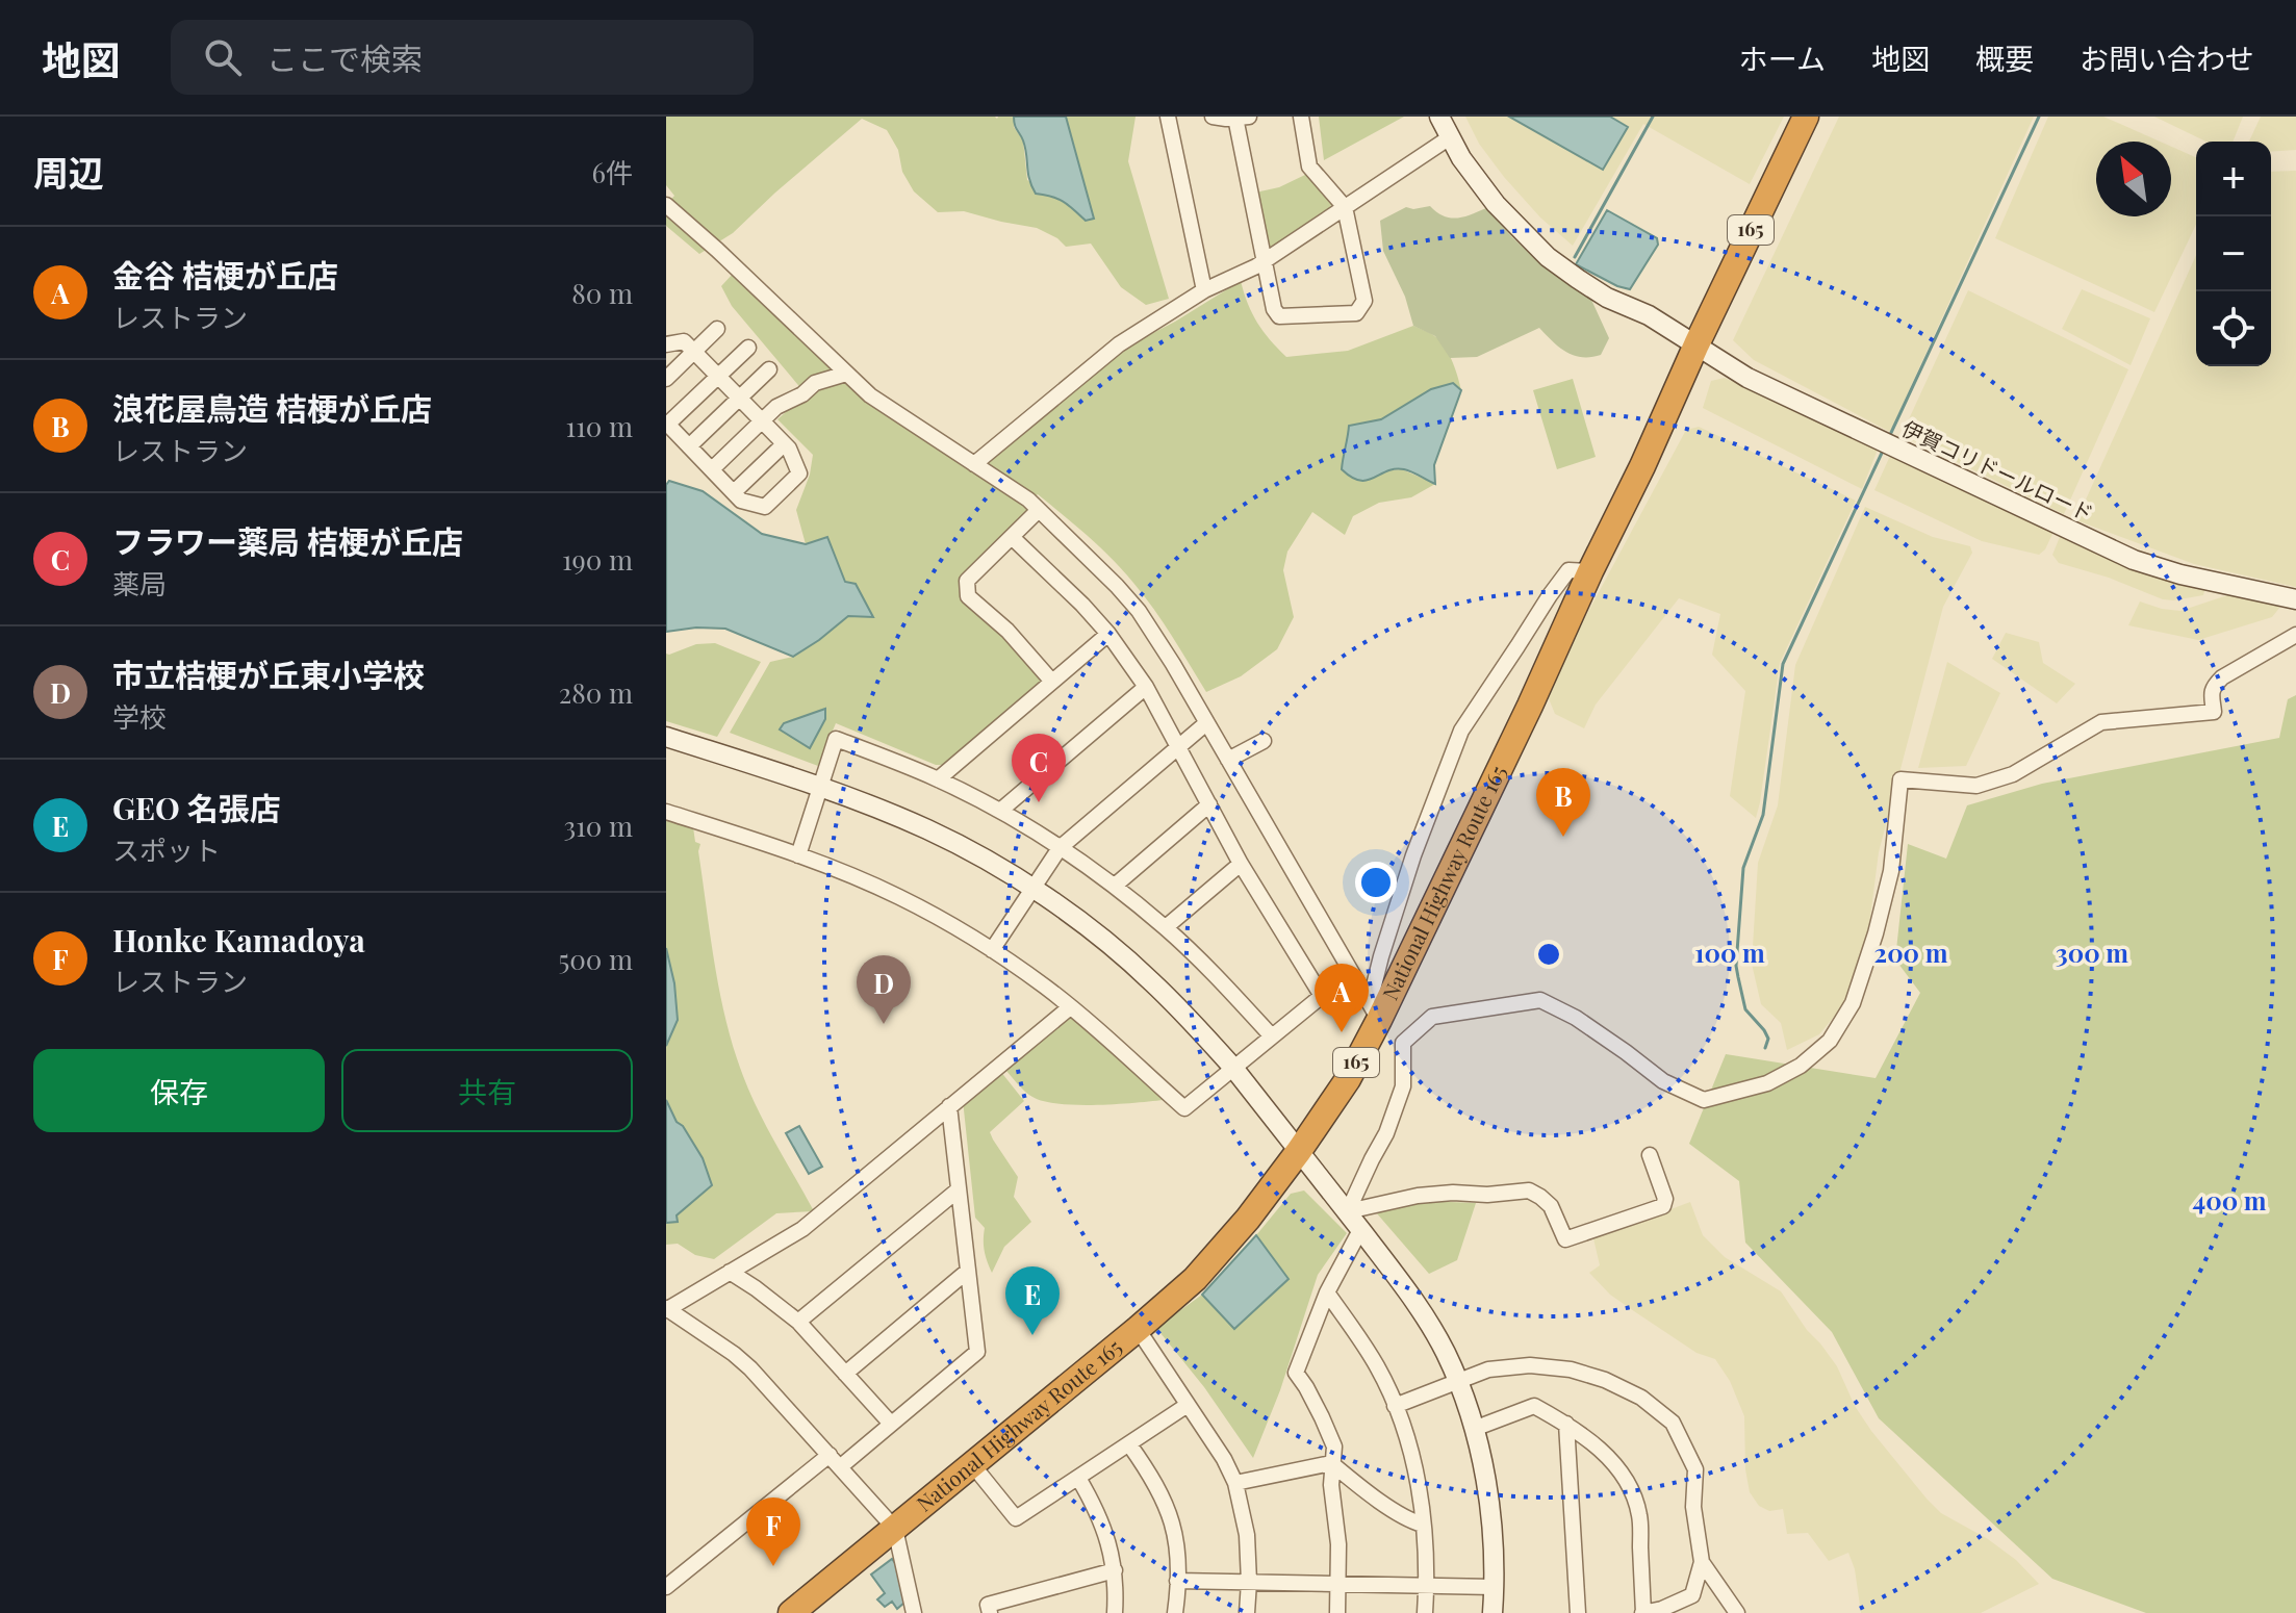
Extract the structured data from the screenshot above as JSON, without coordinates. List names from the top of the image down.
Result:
{
  "streets": {
    "highway": ["165", "National Highway Route 165"],
    "street": ["伊賀コリドールロード"]
  },
  "crossings": [
    ["伊賀コリドールロード", "National Highway Route 165"]
  ],
  "north": "top left",
  "page": {
    "header": "地図",
    "search": "ここで検索",
    "nav": [
      "ホーム",
      "地図",
      "概要",
      "お問い合わせ"
    ],
    "heading": ["周辺", "6件"],
    "map_buttons": ["+", "−"],
    "list": [
      {
        "mark": "A",
        "name": "金谷 桔梗が丘店",
        "note": "レストラン",
        "value": "80 m"
      },
      {
        "mark": "B",
        "name": "浪花屋鳥造 桔梗が丘店",
        "note": "レストラン",
        "value": "110 m"
      },
      {
        "mark": "C",
        "name": "フラワー薬局 桔梗が丘店",
        "note": "薬局",
        "value": "190 m"
      },
      {
        "mark": "D",
        "name": "市立桔梗が丘東小学校",
        "note": "学校",
        "value": "280 m"
      },
      {
        "mark": "E",
        "name": "GEO 名張店",
        "note": "スポット",
        "value": "310 m"
      },
      {
        "mark": "F",
        "name": "Honke Kamadoya",
        "note": "レストラン",
        "value": "500 m"
      }
    ],
    "pins": [
      "C",
      "B",
      "D",
      "A",
      "E",
      "F"
    ],
    "buttons": ["保存", "共有"]
  },
  "rings": [
    "100 m",
    "200 m",
    "300 m",
    "400 m"
  ]
}
